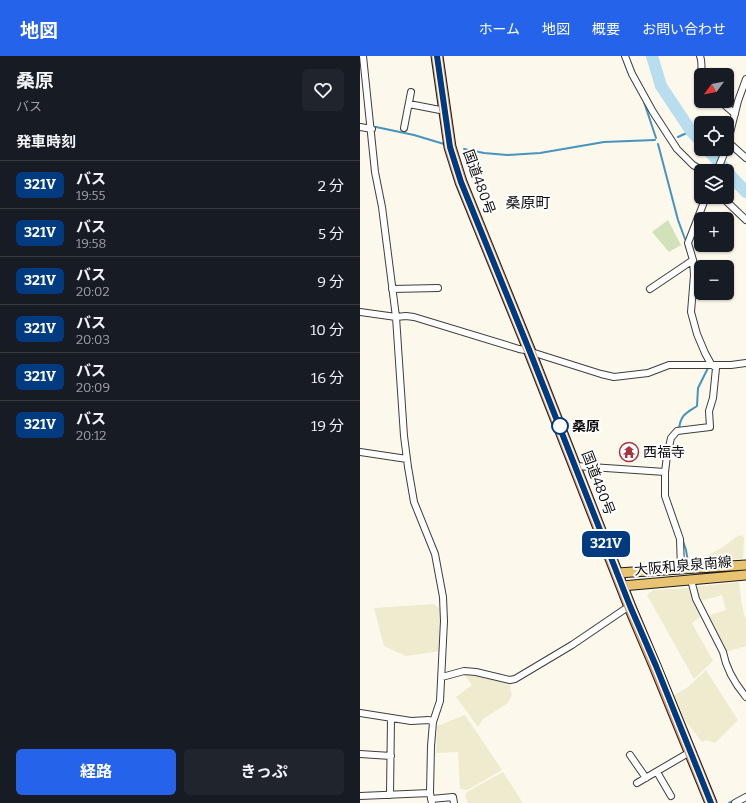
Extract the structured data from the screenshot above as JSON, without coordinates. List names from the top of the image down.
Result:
{
  "streets": {
    "highway": ["国道480号"],
    "main road": ["大阪和泉泉南線"]
  },
  "crossings": [
    ["国道480号", "大阪和泉泉南線"]
  ],
  "districts": ["桑原町"],
  "places": {
    "other": ["桑原"],
    "temple": ["西福寺"]
  },
  "lines": ["bus line 321V"],
  "north": "bottom left",
  "page": {
    "header": "地図",
    "nav": [
      "ホーム",
      "地図",
      "概要",
      "お問い合わせ"
    ],
    "heading": [
      ["桑原", "バス"],
      "発車時刻"
    ],
    "on_map": "321V",
    "map_buttons": ["+", "−"],
    "list": [
      {
        "mark": "321V",
        "name": "バス",
        "note": "19:55",
        "value": "2 分"
      },
      {
        "mark": "321V",
        "name": "バス",
        "note": "19:58",
        "value": "5 分"
      },
      {
        "mark": "321V",
        "name": "バス",
        "note": "20:02",
        "value": "9 分"
      },
      {
        "mark": "321V",
        "name": "バス",
        "note": "20:03",
        "value": "10 分"
      },
      {
        "mark": "321V",
        "name": "バス",
        "note": "20:09",
        "value": "16 分"
      },
      {
        "mark": "321V",
        "name": "バス",
        "note": "20:12",
        "value": "19 分"
      }
    ],
    "buttons": ["経路", "きっぷ"]
  }
}
